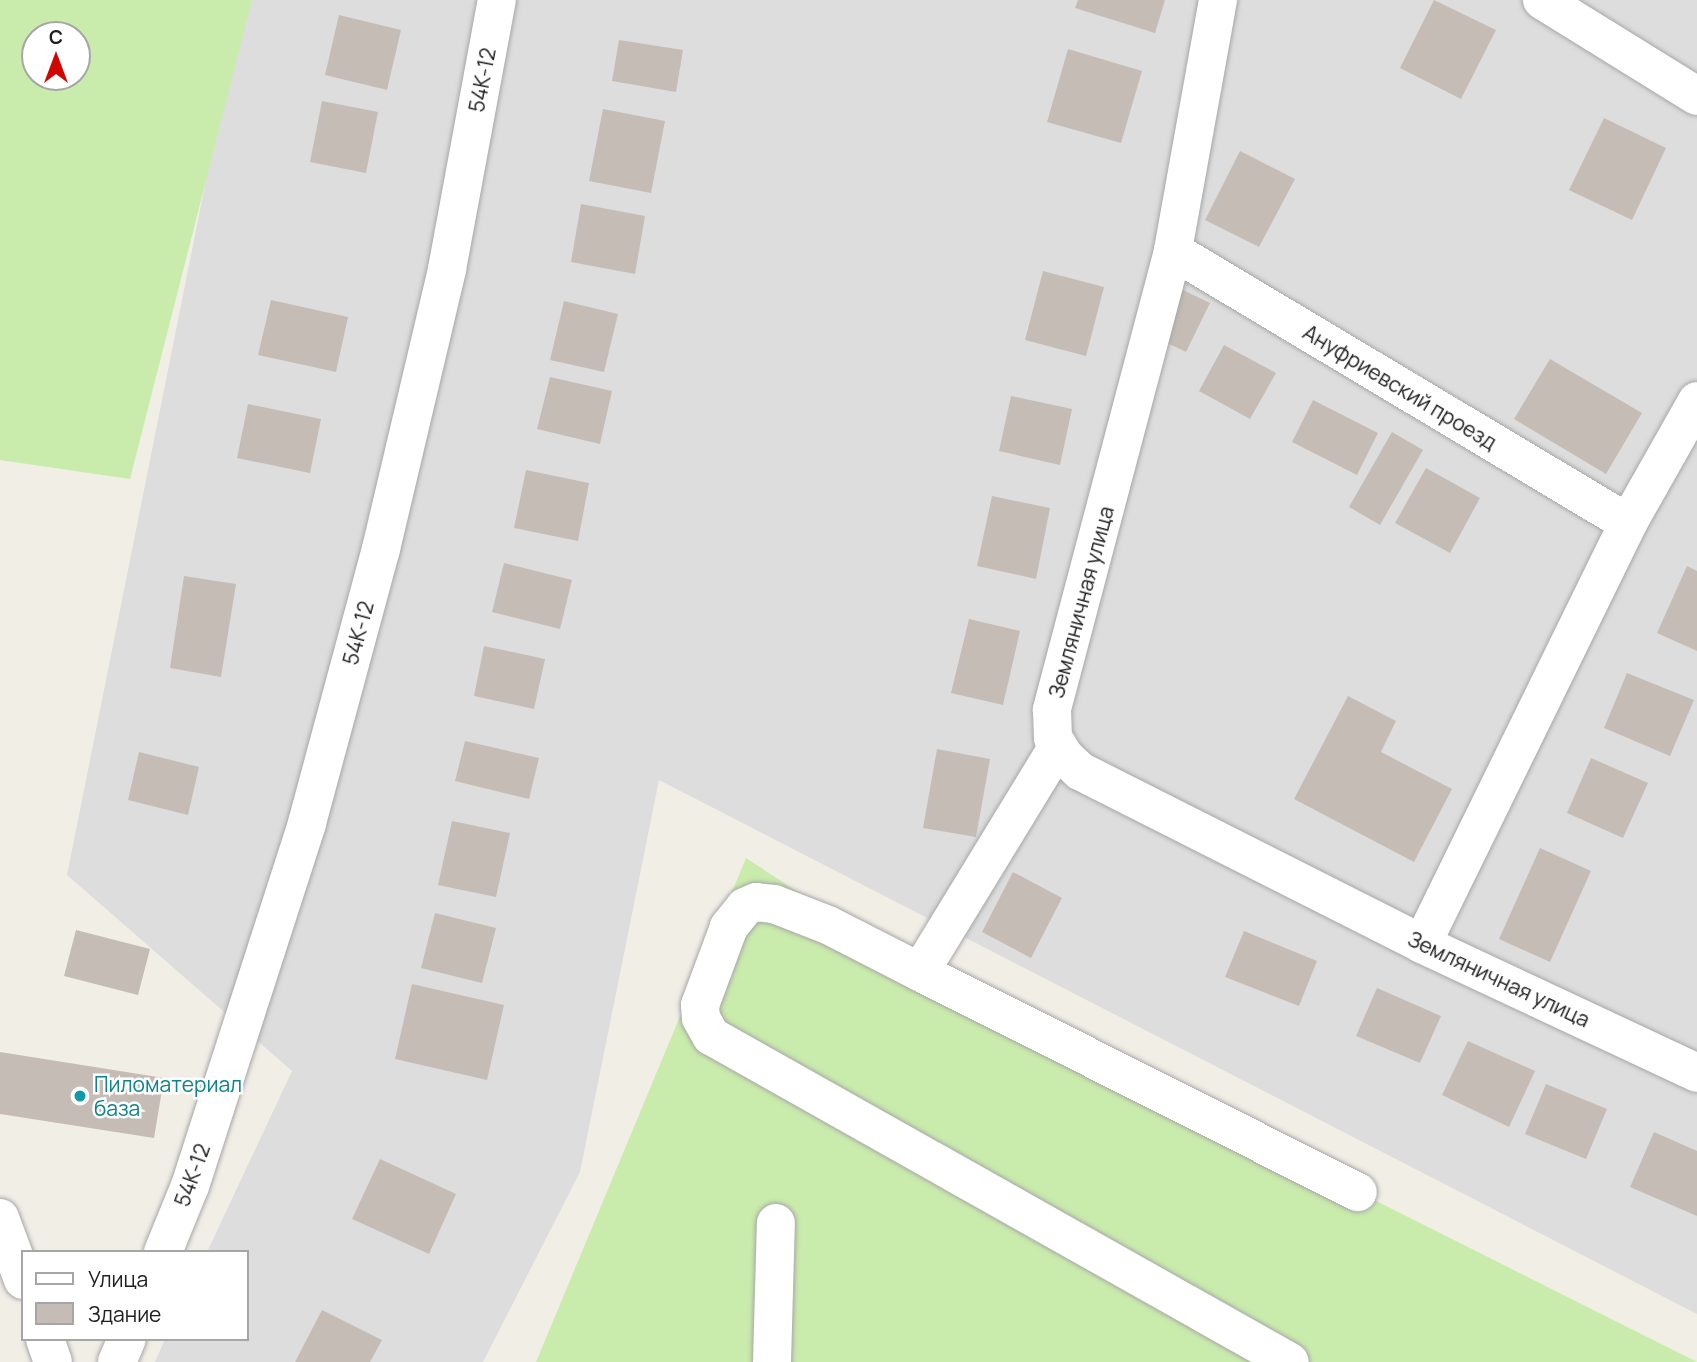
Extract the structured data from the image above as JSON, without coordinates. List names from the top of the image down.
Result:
{
  "streets": {
    "street": ["54K-12", "Ануфриевский проезд", "Земляничная улица"]
  },
  "crossings": [
    ["Ануфриевский проезд", "Земляничная улица"]
  ],
  "places": ["Пиломатериал база"],
  "legend": ["Улица", "Здание"],
  "north": "top"
}
